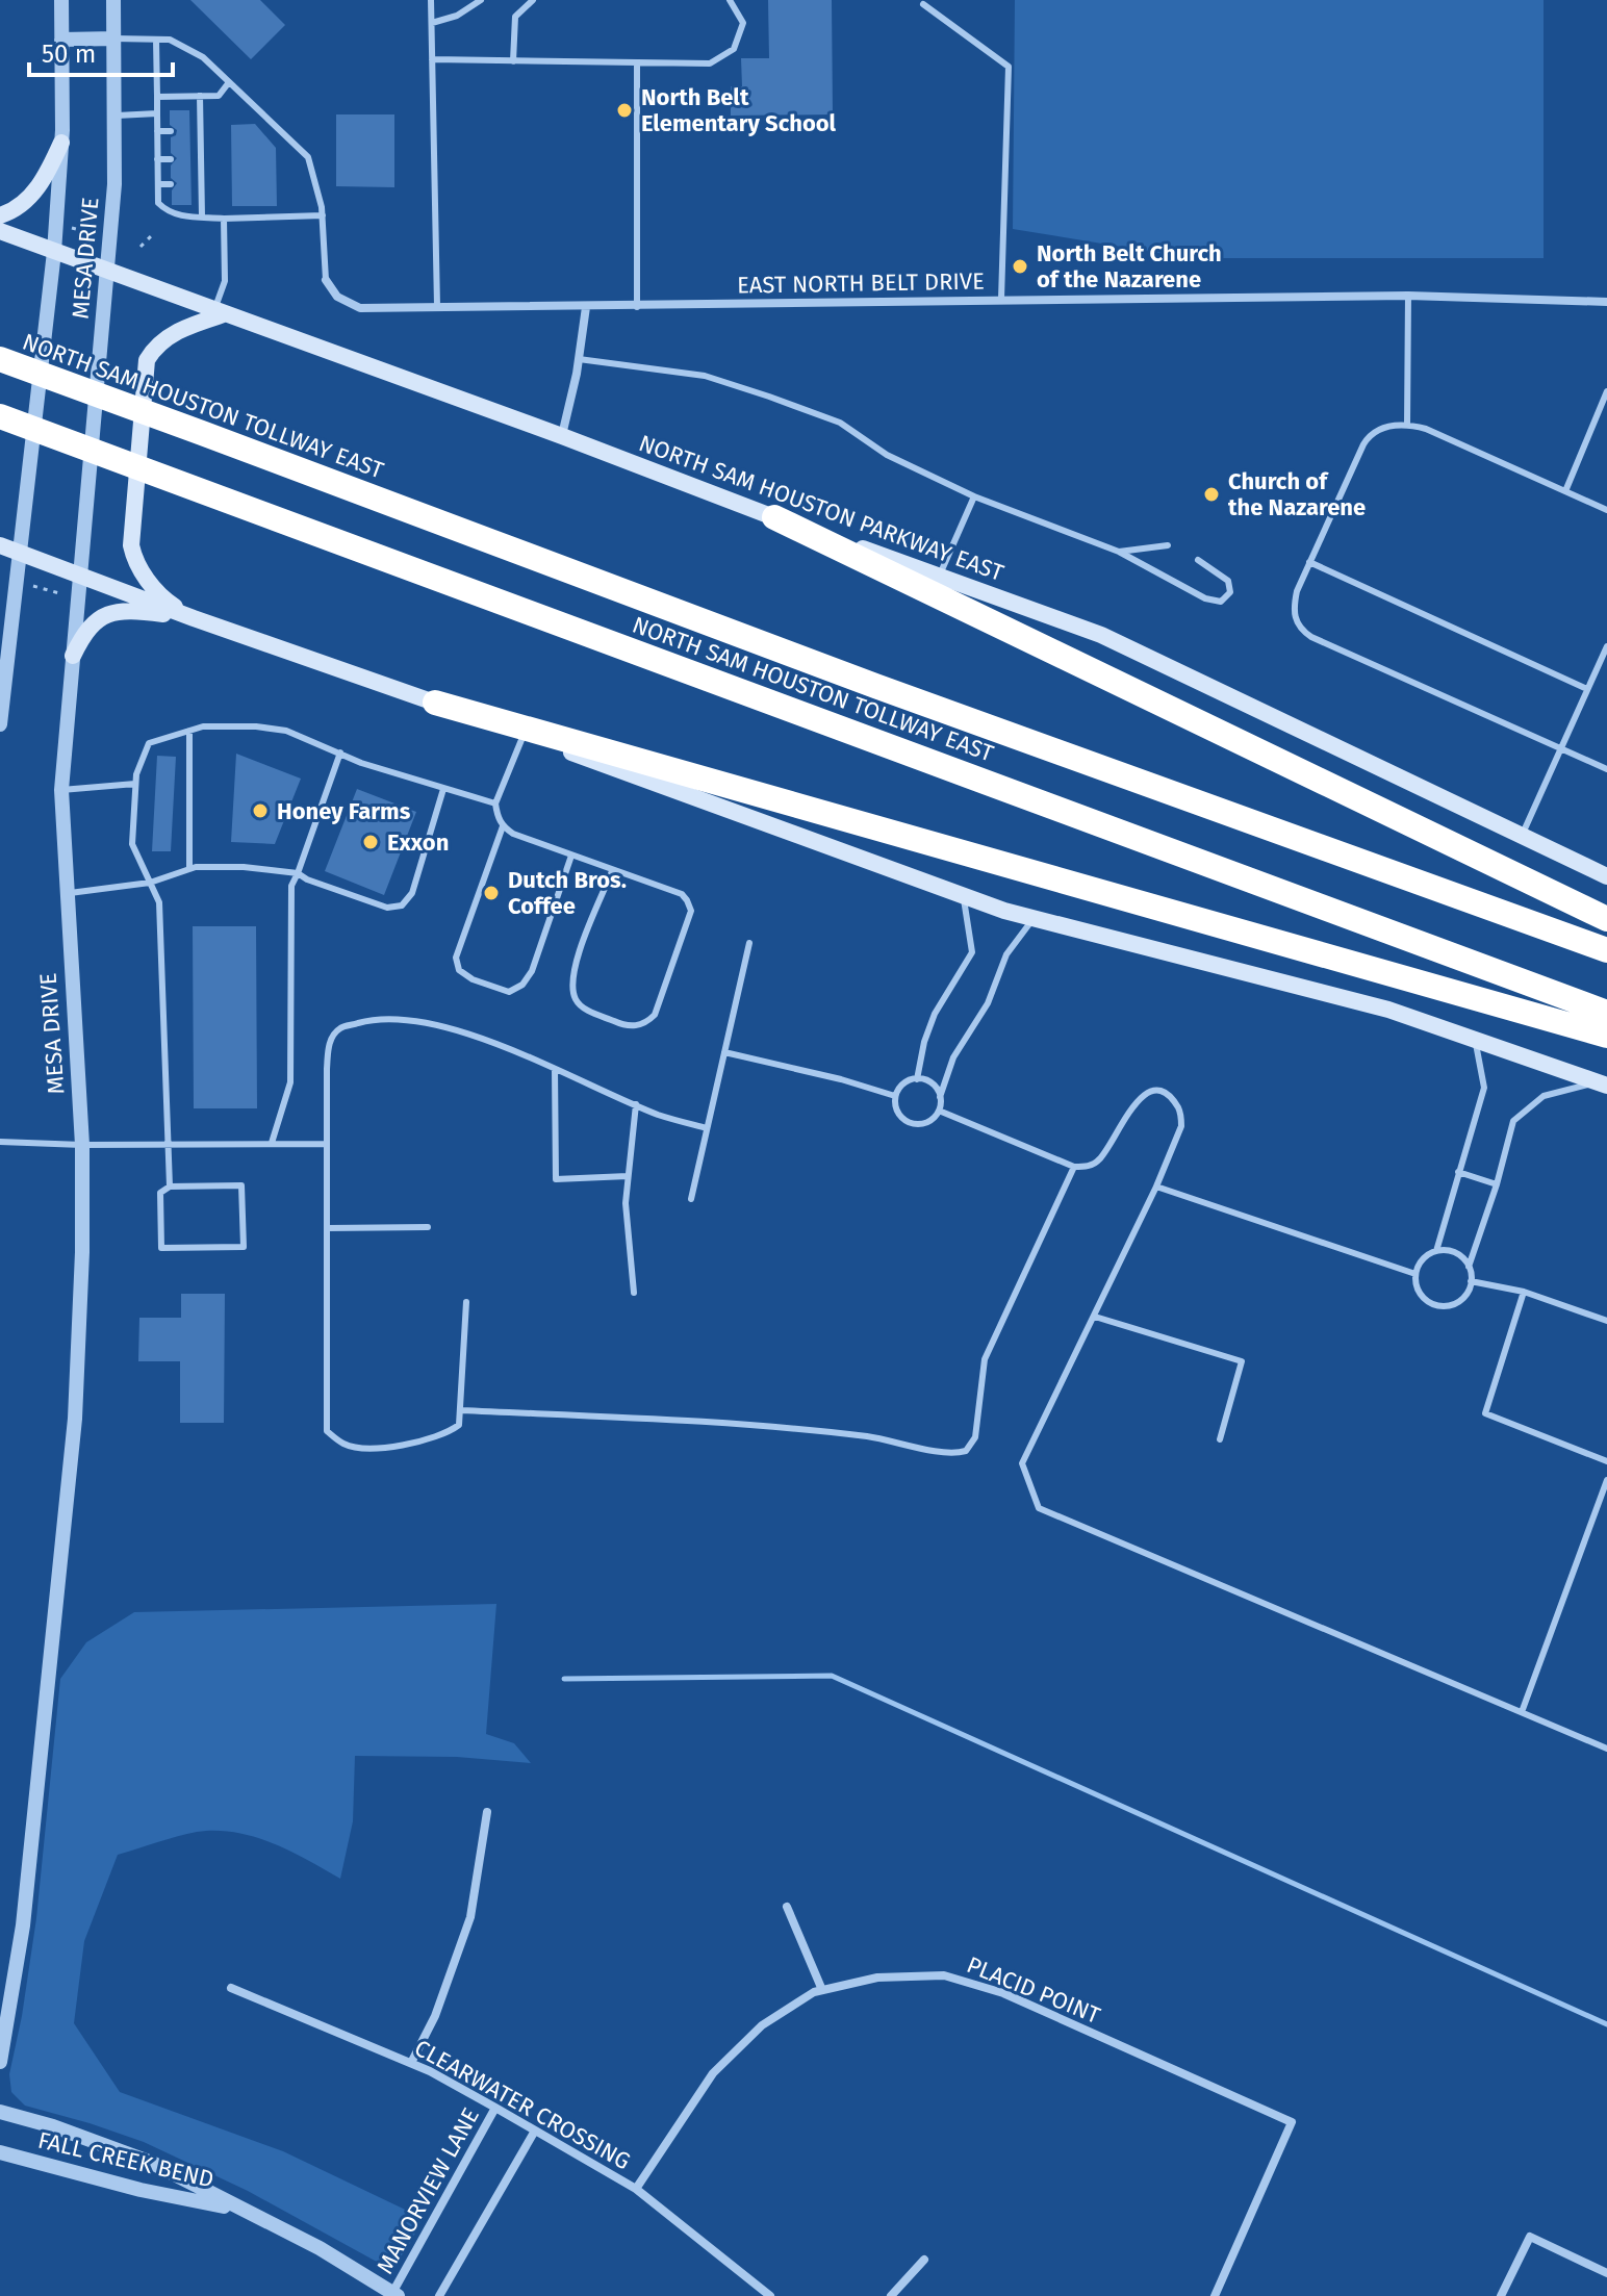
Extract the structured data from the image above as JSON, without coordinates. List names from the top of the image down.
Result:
{
  "streets": {
    "highway": ["NORTH SAM HOUSTON TOLLWAY EAST"],
    "main road": ["NORTH SAM HOUSTON PARKWAY EAST"],
    "street": [
      "MESA DRIVE",
      "EAST NORTH BELT DRIVE",
      "PLACID POINT",
      "CLEARWATER CROSSING",
      "FALL CREEK BEND",
      "MANORVIEW LANE"
    ]
  },
  "crossings": [
    ["MESA DRIVE", "NORTH SAM HOUSTON PARKWAY EAST"],
    ["PLACID POINT", "CLEARWATER CROSSING"],
    ["CLEARWATER CROSSING", "MANORVIEW LANE"],
    ["FALL CREEK BEND", "MANORVIEW LANE"]
  ],
  "places": [
    "North Belt Elementary School",
    "North Belt Church of the Nazarene",
    "Church of the Nazarene",
    "Honey Farms",
    "Exxon",
    "Dutch Bros. Coffee"
  ],
  "scale_bar": "50 m"
}
